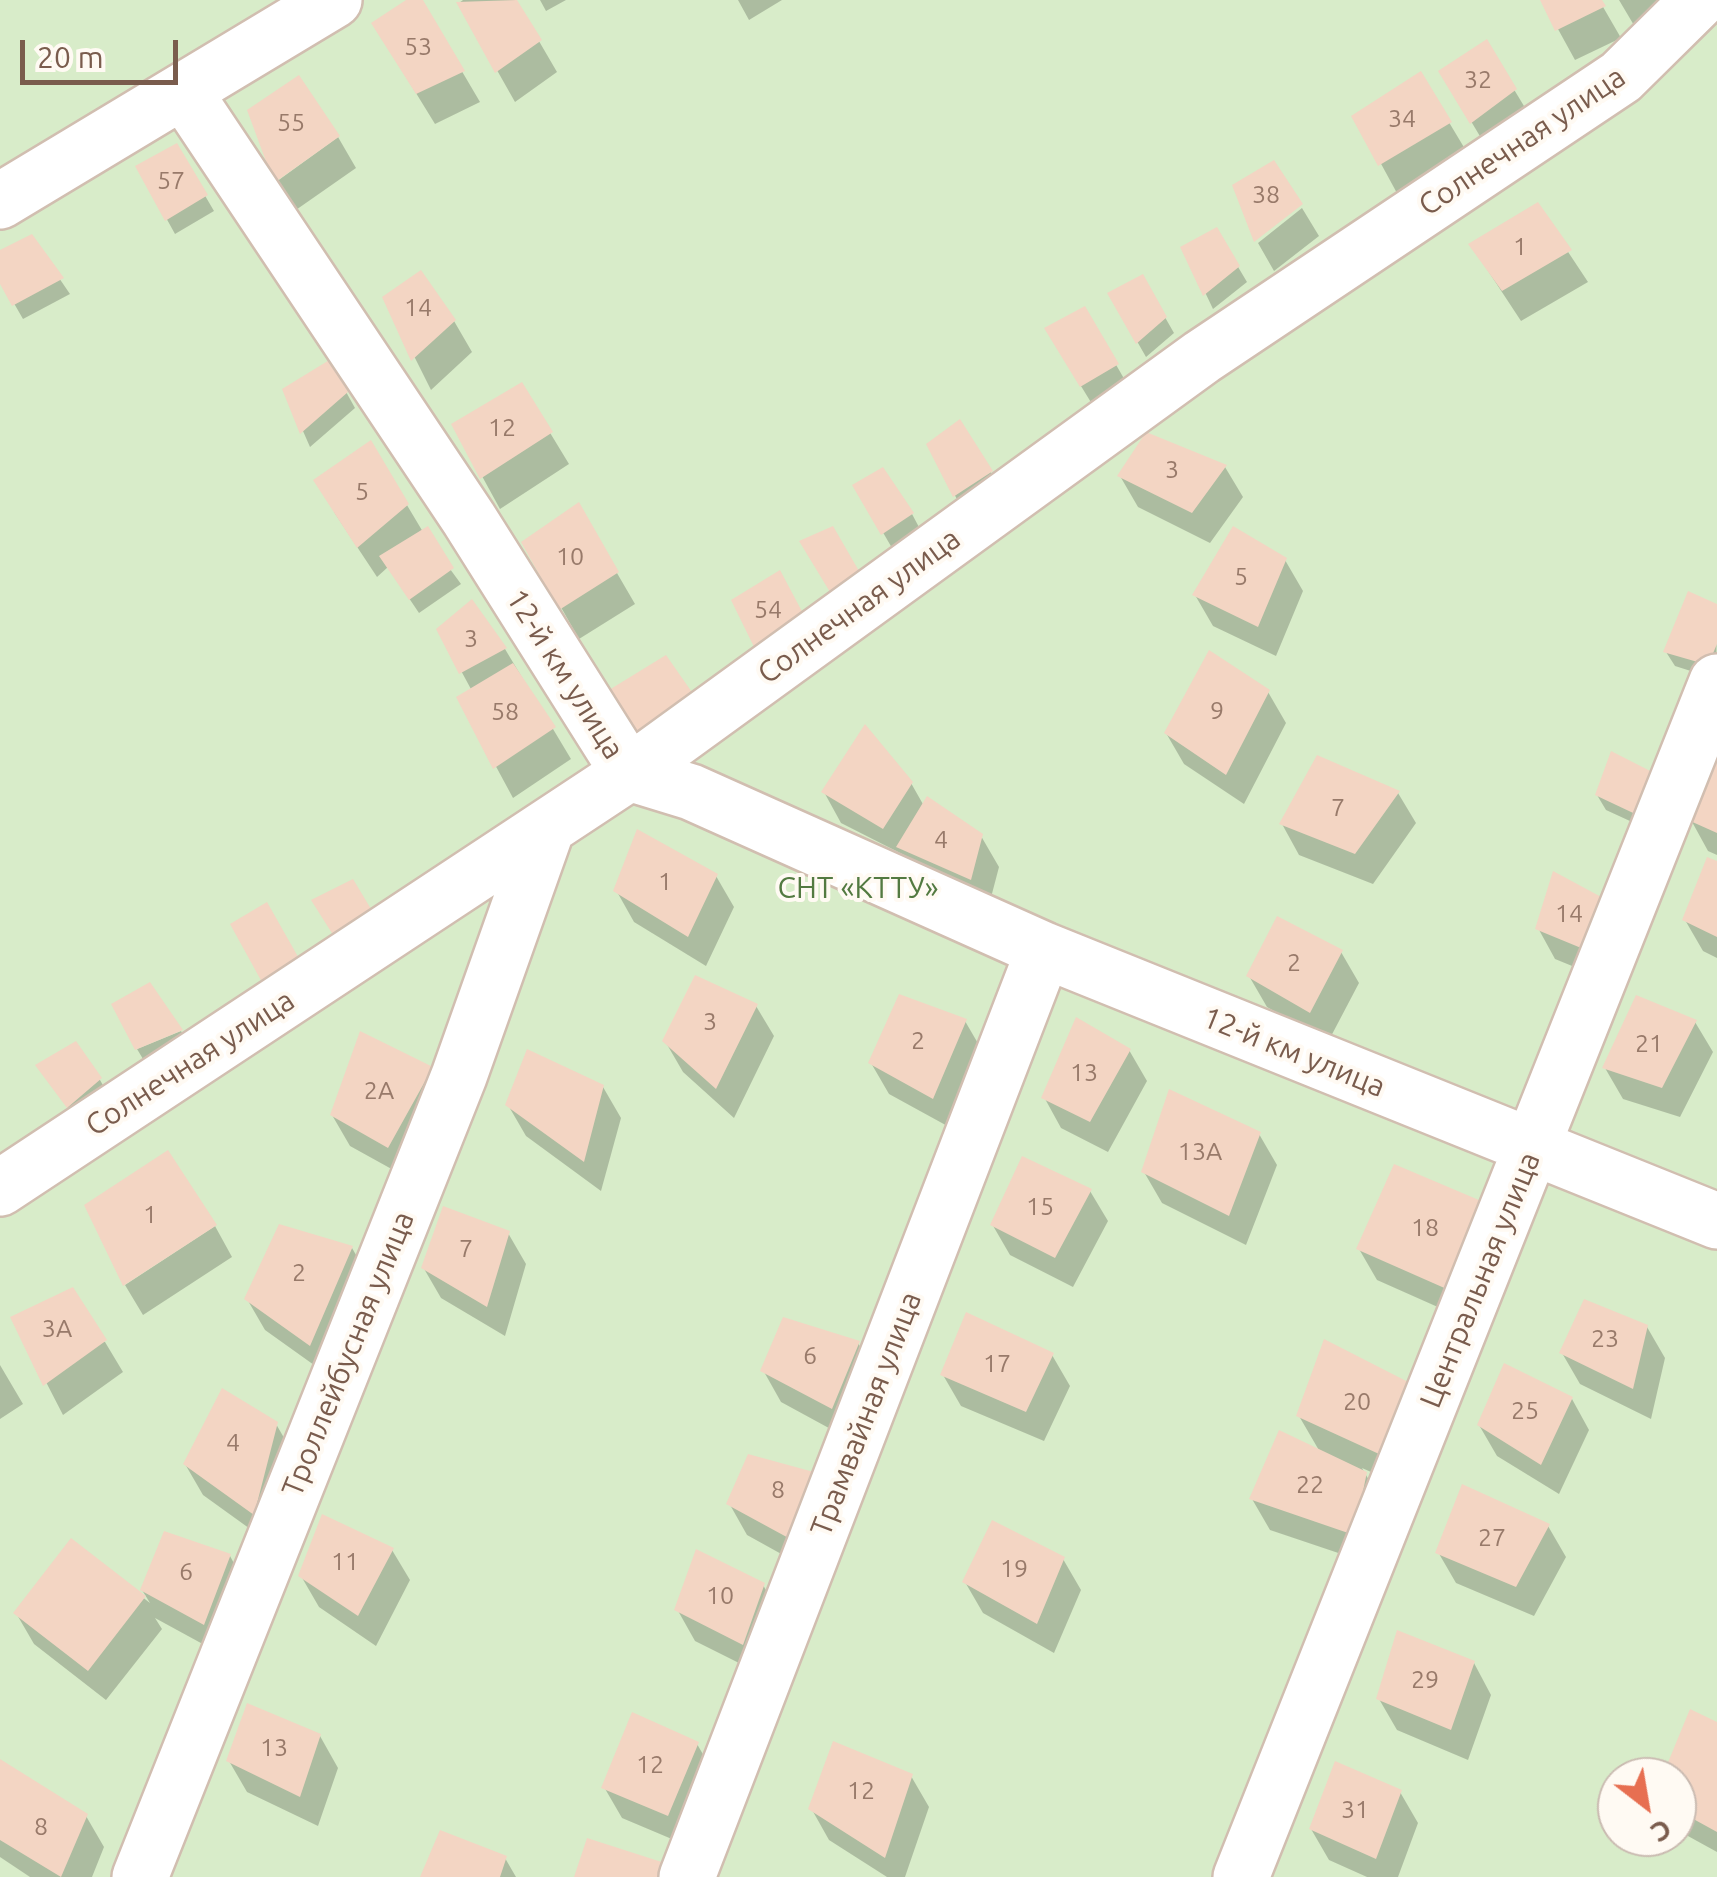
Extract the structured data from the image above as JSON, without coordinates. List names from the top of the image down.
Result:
{
  "streets": {
    "street": [
      "Солнечная улица",
      "12-й км улица",
      "Центральная улица",
      "Троллейбусная улица",
      "Трамвайная улица"
    ]
  },
  "crossings": [
    ["Солнечная улица", "12-й км улица"],
    ["Солнечная улица", "Троллейбусная улица"],
    ["12-й км улица", "Центральная улица"],
    ["12-й км улица", "Трамвайная улица"]
  ],
  "parks": ["СНТ «КТТУ»"],
  "house_numbers": [
    "53",
    "32",
    "34",
    "55",
    "57",
    "38",
    "1",
    "14",
    "12",
    "3",
    "5",
    "10",
    "5",
    "54",
    "3",
    "9",
    "58",
    "7",
    "4",
    "1",
    "14",
    "2",
    "3",
    "2",
    "21",
    "13",
    "2А",
    "13А",
    "15",
    "1",
    "18",
    "7",
    "2",
    "3А",
    "23",
    "6",
    "17",
    "20",
    "25",
    "4",
    "22",
    "8",
    "27",
    "11",
    "19",
    "6",
    "10",
    "29",
    "13",
    "12",
    "12",
    "31",
    "8"
  ],
  "scale_bar": "20 m",
  "north": "bottom right"
}
